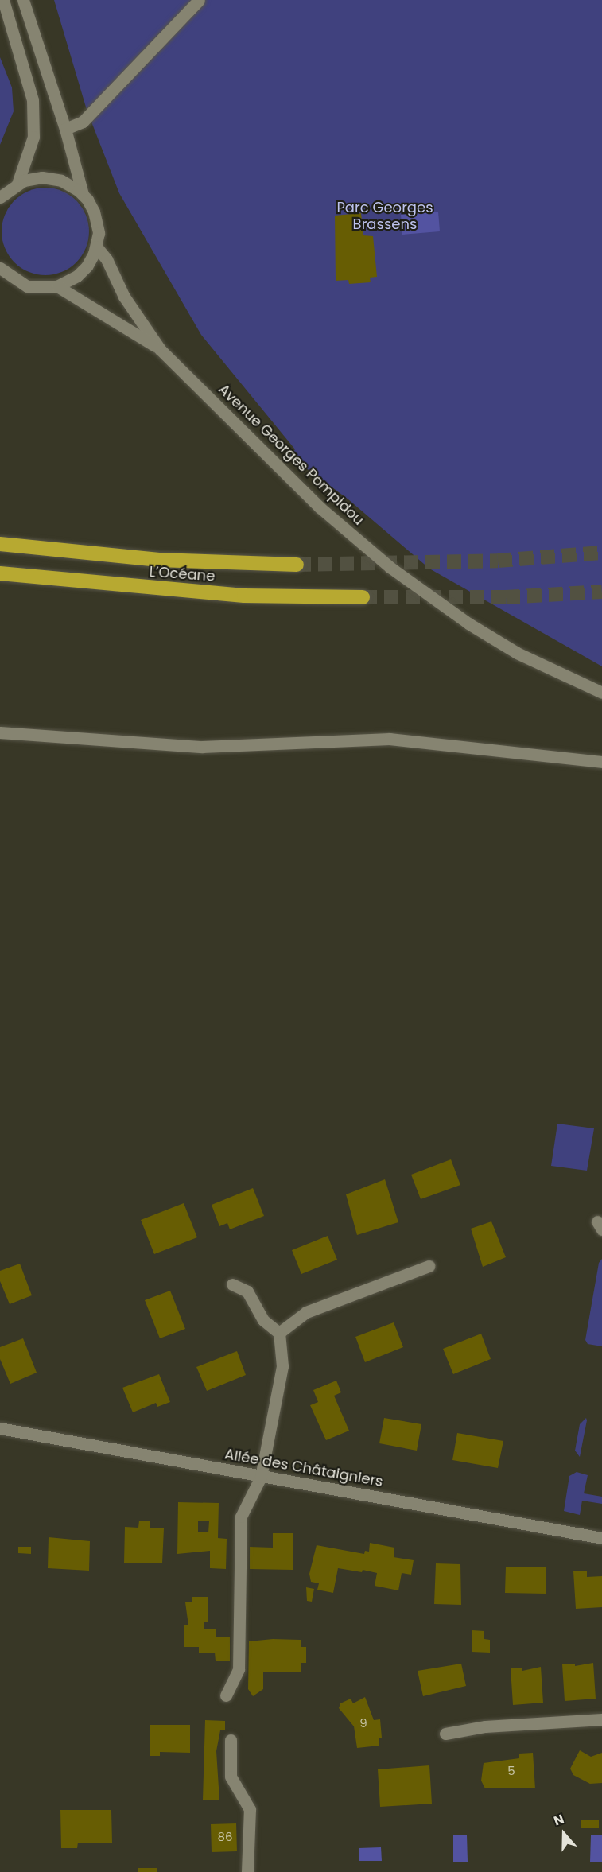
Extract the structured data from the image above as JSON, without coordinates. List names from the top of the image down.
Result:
{
  "streets": {
    "highway": ["L’Océane"],
    "street": ["Avenue Georges Pompidou", "Allée des Châtaigniers"]
  },
  "parks": ["Parc Georges Brassens"],
  "house_numbers": ["9", "5", "86"],
  "north": "top"
}
